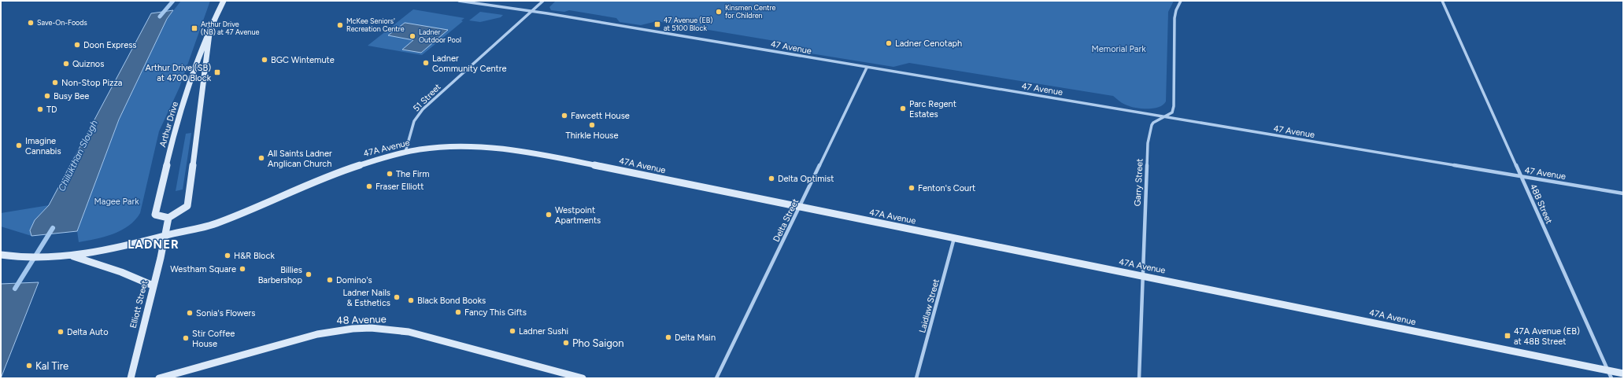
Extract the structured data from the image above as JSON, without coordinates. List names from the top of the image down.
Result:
{
  "streets": {
    "main road": [
      "Arthur Drive",
      "47A Avenue",
      "Elliott Street",
      "48 Avenue"
    ],
    "street": [
      "47 Avenue",
      "51 Street",
      "Garry Street",
      "48B Street",
      "Delta Street",
      "Laidlaw Street"
    ]
  },
  "crossings": [
    ["47 Avenue", "51 Street"],
    ["47 Avenue", "Garry Street"],
    ["47 Avenue", "48B Street"],
    ["47 Avenue", "Delta Street"],
    ["51 Street", "47A Avenue"],
    ["47A Avenue", "Garry Street"],
    ["47A Avenue", "48B Street"],
    ["47A Avenue", "Delta Street"],
    ["47A Avenue", "Elliott Street"],
    ["47A Avenue", "Laidlaw Street"]
  ],
  "districts": ["LADNER"],
  "water": ["Chilukthan Slough"],
  "parks": ["Memorial Park", "Magee Park"],
  "places": {
    "other": [
      "Kinsmen Centre for Children",
      "Save-On-Foods",
      "McKee Seniors' Recreation Centre",
      "Ladner Outdoor Pool",
      "Ladner Cenotaph",
      "Doon Express",
      "BGC Wintemute",
      "Ladner Community Centre",
      "Quiznos",
      "Non-Stop Pizza",
      "Busy Bee",
      "Parc Regent Estates",
      "TD",
      "Fawcett House",
      "Thirkle House",
      "Imagine Cannabis",
      "All Saints Ladner Anglican Church",
      "The Firm",
      "Delta Optimist",
      "Fraser Elliott",
      "Fenton's Court",
      "Westpoint Apartments",
      "H&R Block",
      "Westham Square",
      "Billies Barbershop",
      "Domino's",
      "Ladner Nails & Esthetics",
      "Black Bond Books",
      "Fancy This Gifts",
      "Sonia's Flowers",
      "Ladner Sushi",
      "Delta Auto",
      "Delta Main",
      "Stir Coffee House",
      "Pho Saigon",
      "Kal Tire"
    ],
    "transit": [
      "47 Avenue (EB) at 5100 Block",
      "Arthur Drive (NB) at 47 Avenue",
      "Arthur Drive (SB) at 4700 Block",
      "47A Avenue (EB) at 48B Street"
    ]
  }
}
